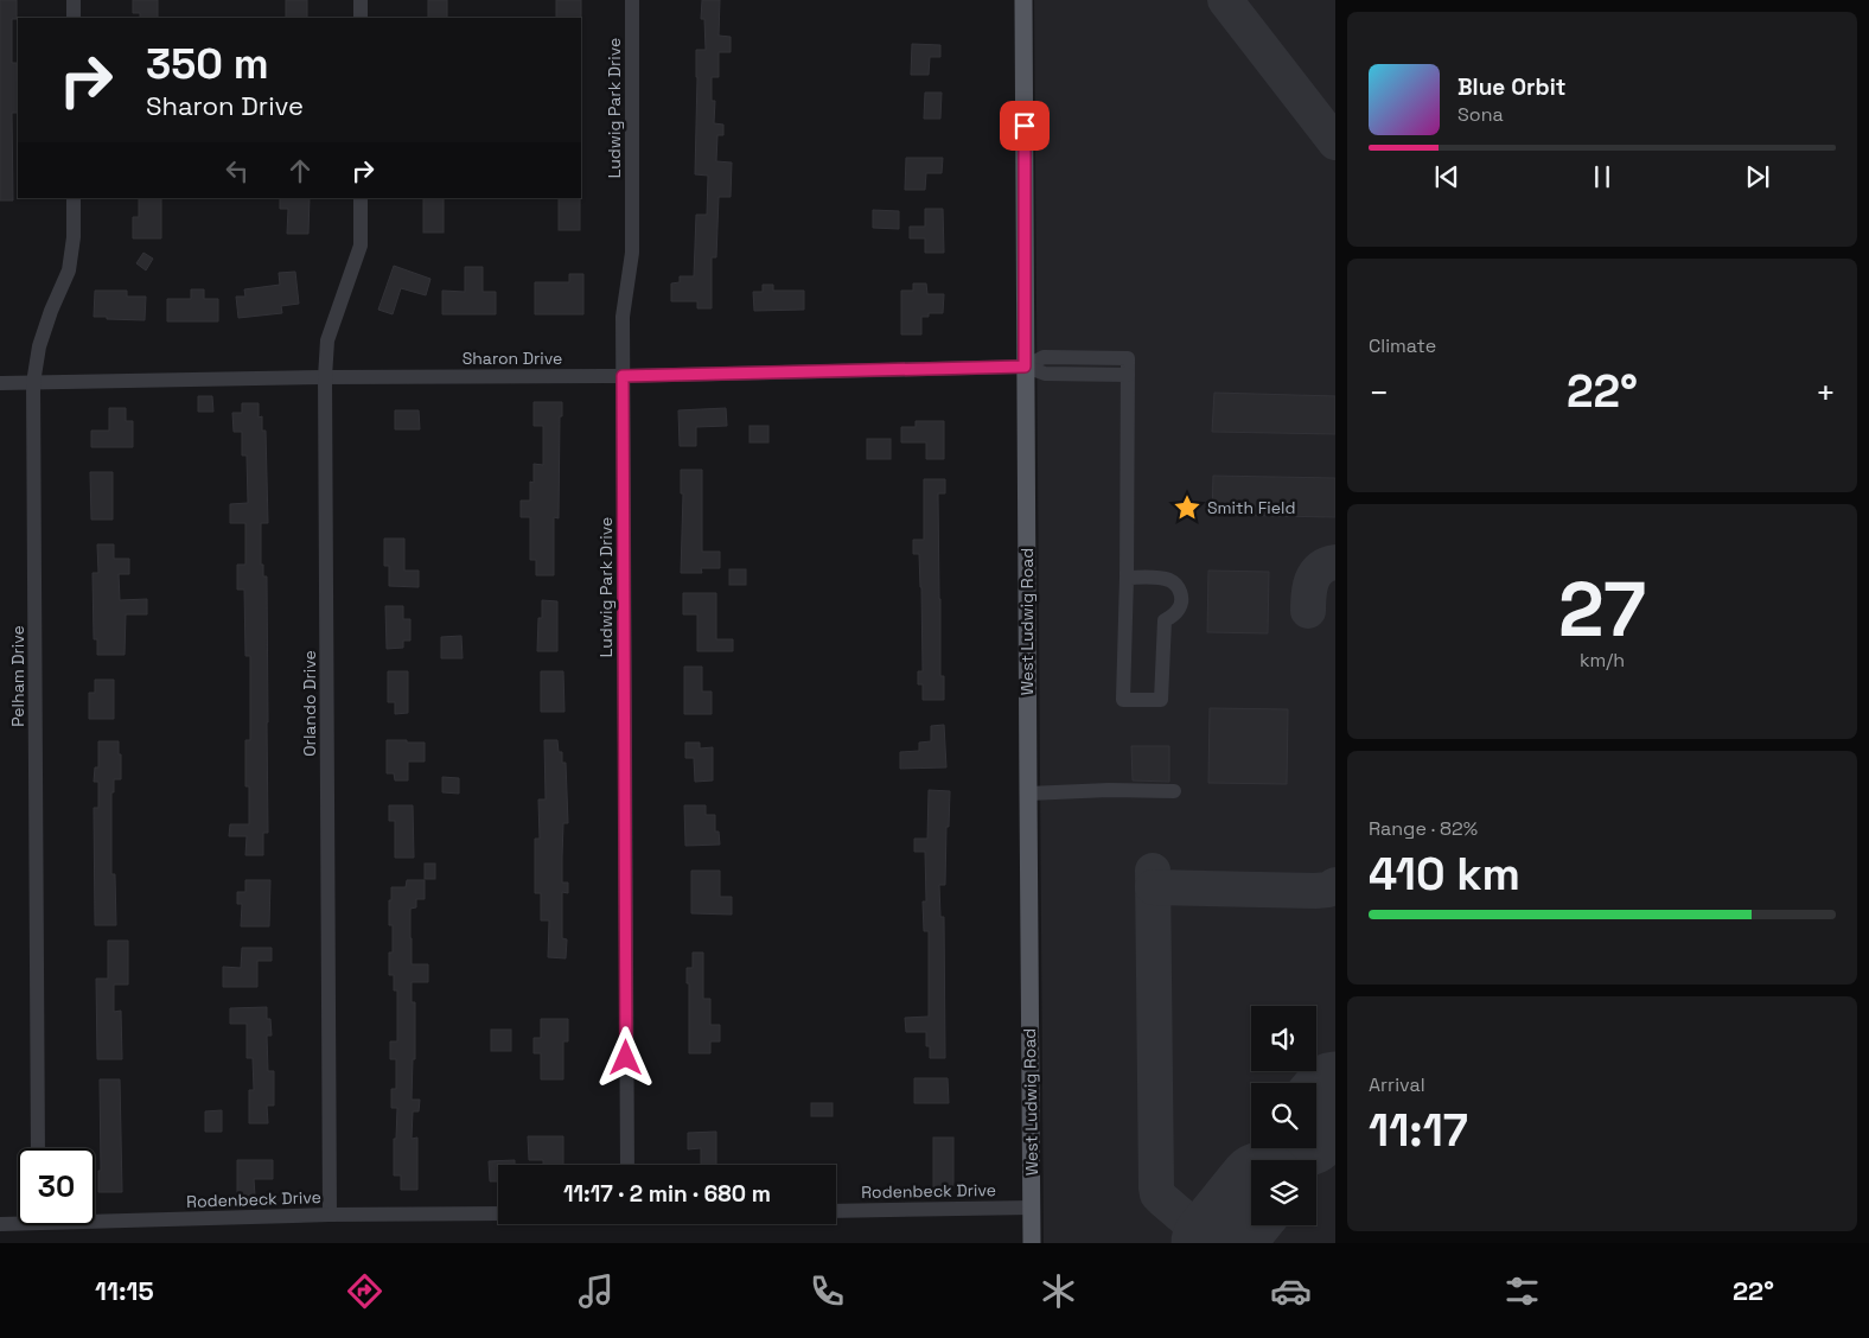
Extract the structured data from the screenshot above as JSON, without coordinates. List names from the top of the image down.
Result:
{
  "streets": {
    "main road": ["West Ludwig Road"],
    "street": [
      "Ludwig Park Drive",
      "Sharon Drive",
      "Pelham Drive",
      "Orlando Drive",
      "Rodenbeck Drive"
    ]
  },
  "crossings": [
    ["Ludwig Park Drive", "Sharon Drive"],
    ["Sharon Drive", "West Ludwig Road"],
    ["Sharon Drive", "Pelham Drive"],
    ["Sharon Drive", "Orlando Drive"],
    ["West Ludwig Road", "Rodenbeck Drive"],
    ["Orlando Drive", "Rodenbeck Drive"]
  ],
  "places": {
    "place": ["Smith Field"]
  },
  "page": {
    "turn": ["350 m", "Sharon Drive"],
    "song": ["Blue Orbit", "Sona"],
    "tile": [
      "Climate",
      ["27", "km/h"],
      ["Range · 82%", "410 km"],
      ["Arrival", "11:17"]
    ],
    "heat": ["−", "22°", "+"],
    "limit": "30",
    "trip": "11:17 · 2 min · 680 m",
    "tabs": ["11:15", "22°"]
  }
}
